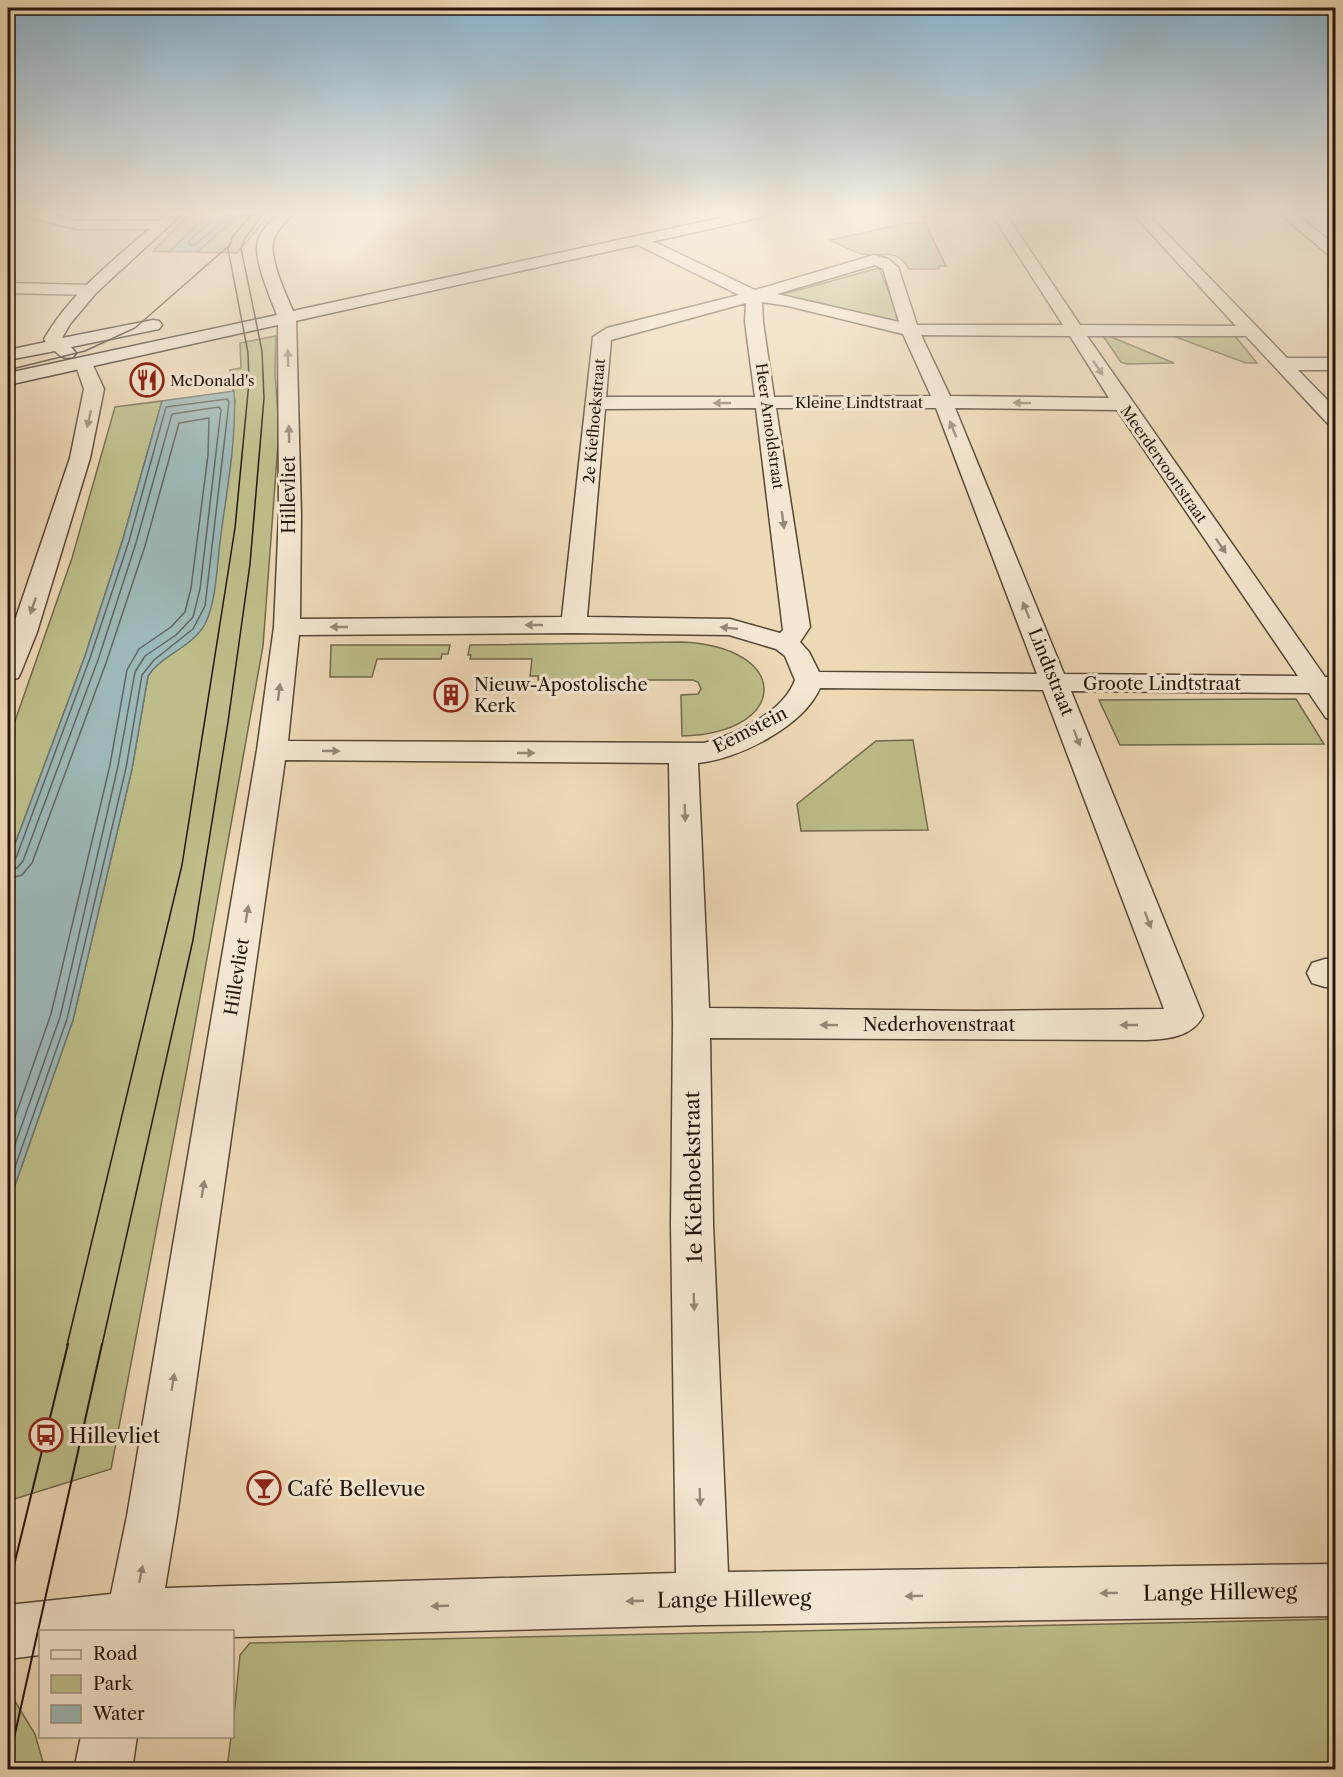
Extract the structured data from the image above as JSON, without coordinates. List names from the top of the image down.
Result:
{
  "streets": {
    "street": [
      "Kleine Lindtstraat",
      "2e Kiefhoekstraat",
      "Heer Arnoldstraat",
      "Meerdervoortstraat",
      "Hillevliet",
      "Lindtstraat",
      "Groote Lindtstraat",
      "Eemstein",
      "Nederhovenstraat",
      "1e Kiefhoekstraat",
      "Lange Hilleweg"
    ]
  },
  "crossings": [
    ["Kleine Lindtstraat", "2e Kiefhoekstraat"],
    ["Kleine Lindtstraat", "Heer Arnoldstraat"],
    ["Kleine Lindtstraat", "Meerdervoortstraat"],
    ["Kleine Lindtstraat", "Lindtstraat"],
    ["2e Kiefhoekstraat", "Heer Arnoldstraat"],
    ["Meerdervoortstraat", "Groote Lindtstraat"],
    ["Hillevliet", "Eemstein"],
    ["Hillevliet", "Lange Hilleweg"],
    ["Lindtstraat", "Groote Lindtstraat"],
    ["Lindtstraat", "Nederhovenstraat"],
    ["Groote Lindtstraat", "Eemstein"],
    ["Eemstein", "1e Kiefhoekstraat"],
    ["Nederhovenstraat", "1e Kiefhoekstraat"],
    ["1e Kiefhoekstraat", "Lange Hilleweg"]
  ],
  "one_way": [
    "Heer Arnoldstraat",
    "Hillevliet",
    "Nederhovenstraat",
    "1e Kiefhoekstraat",
    "Lange Hilleweg"
  ],
  "places": {
    "restaurant": ["McDonald's"],
    "building": ["Nieuw-Apostolische Kerk"],
    "bus stop": ["Hillevliet"],
    "bar": ["Café Bellevue"]
  },
  "legend": ["Road", "Park", "Water"]
}
